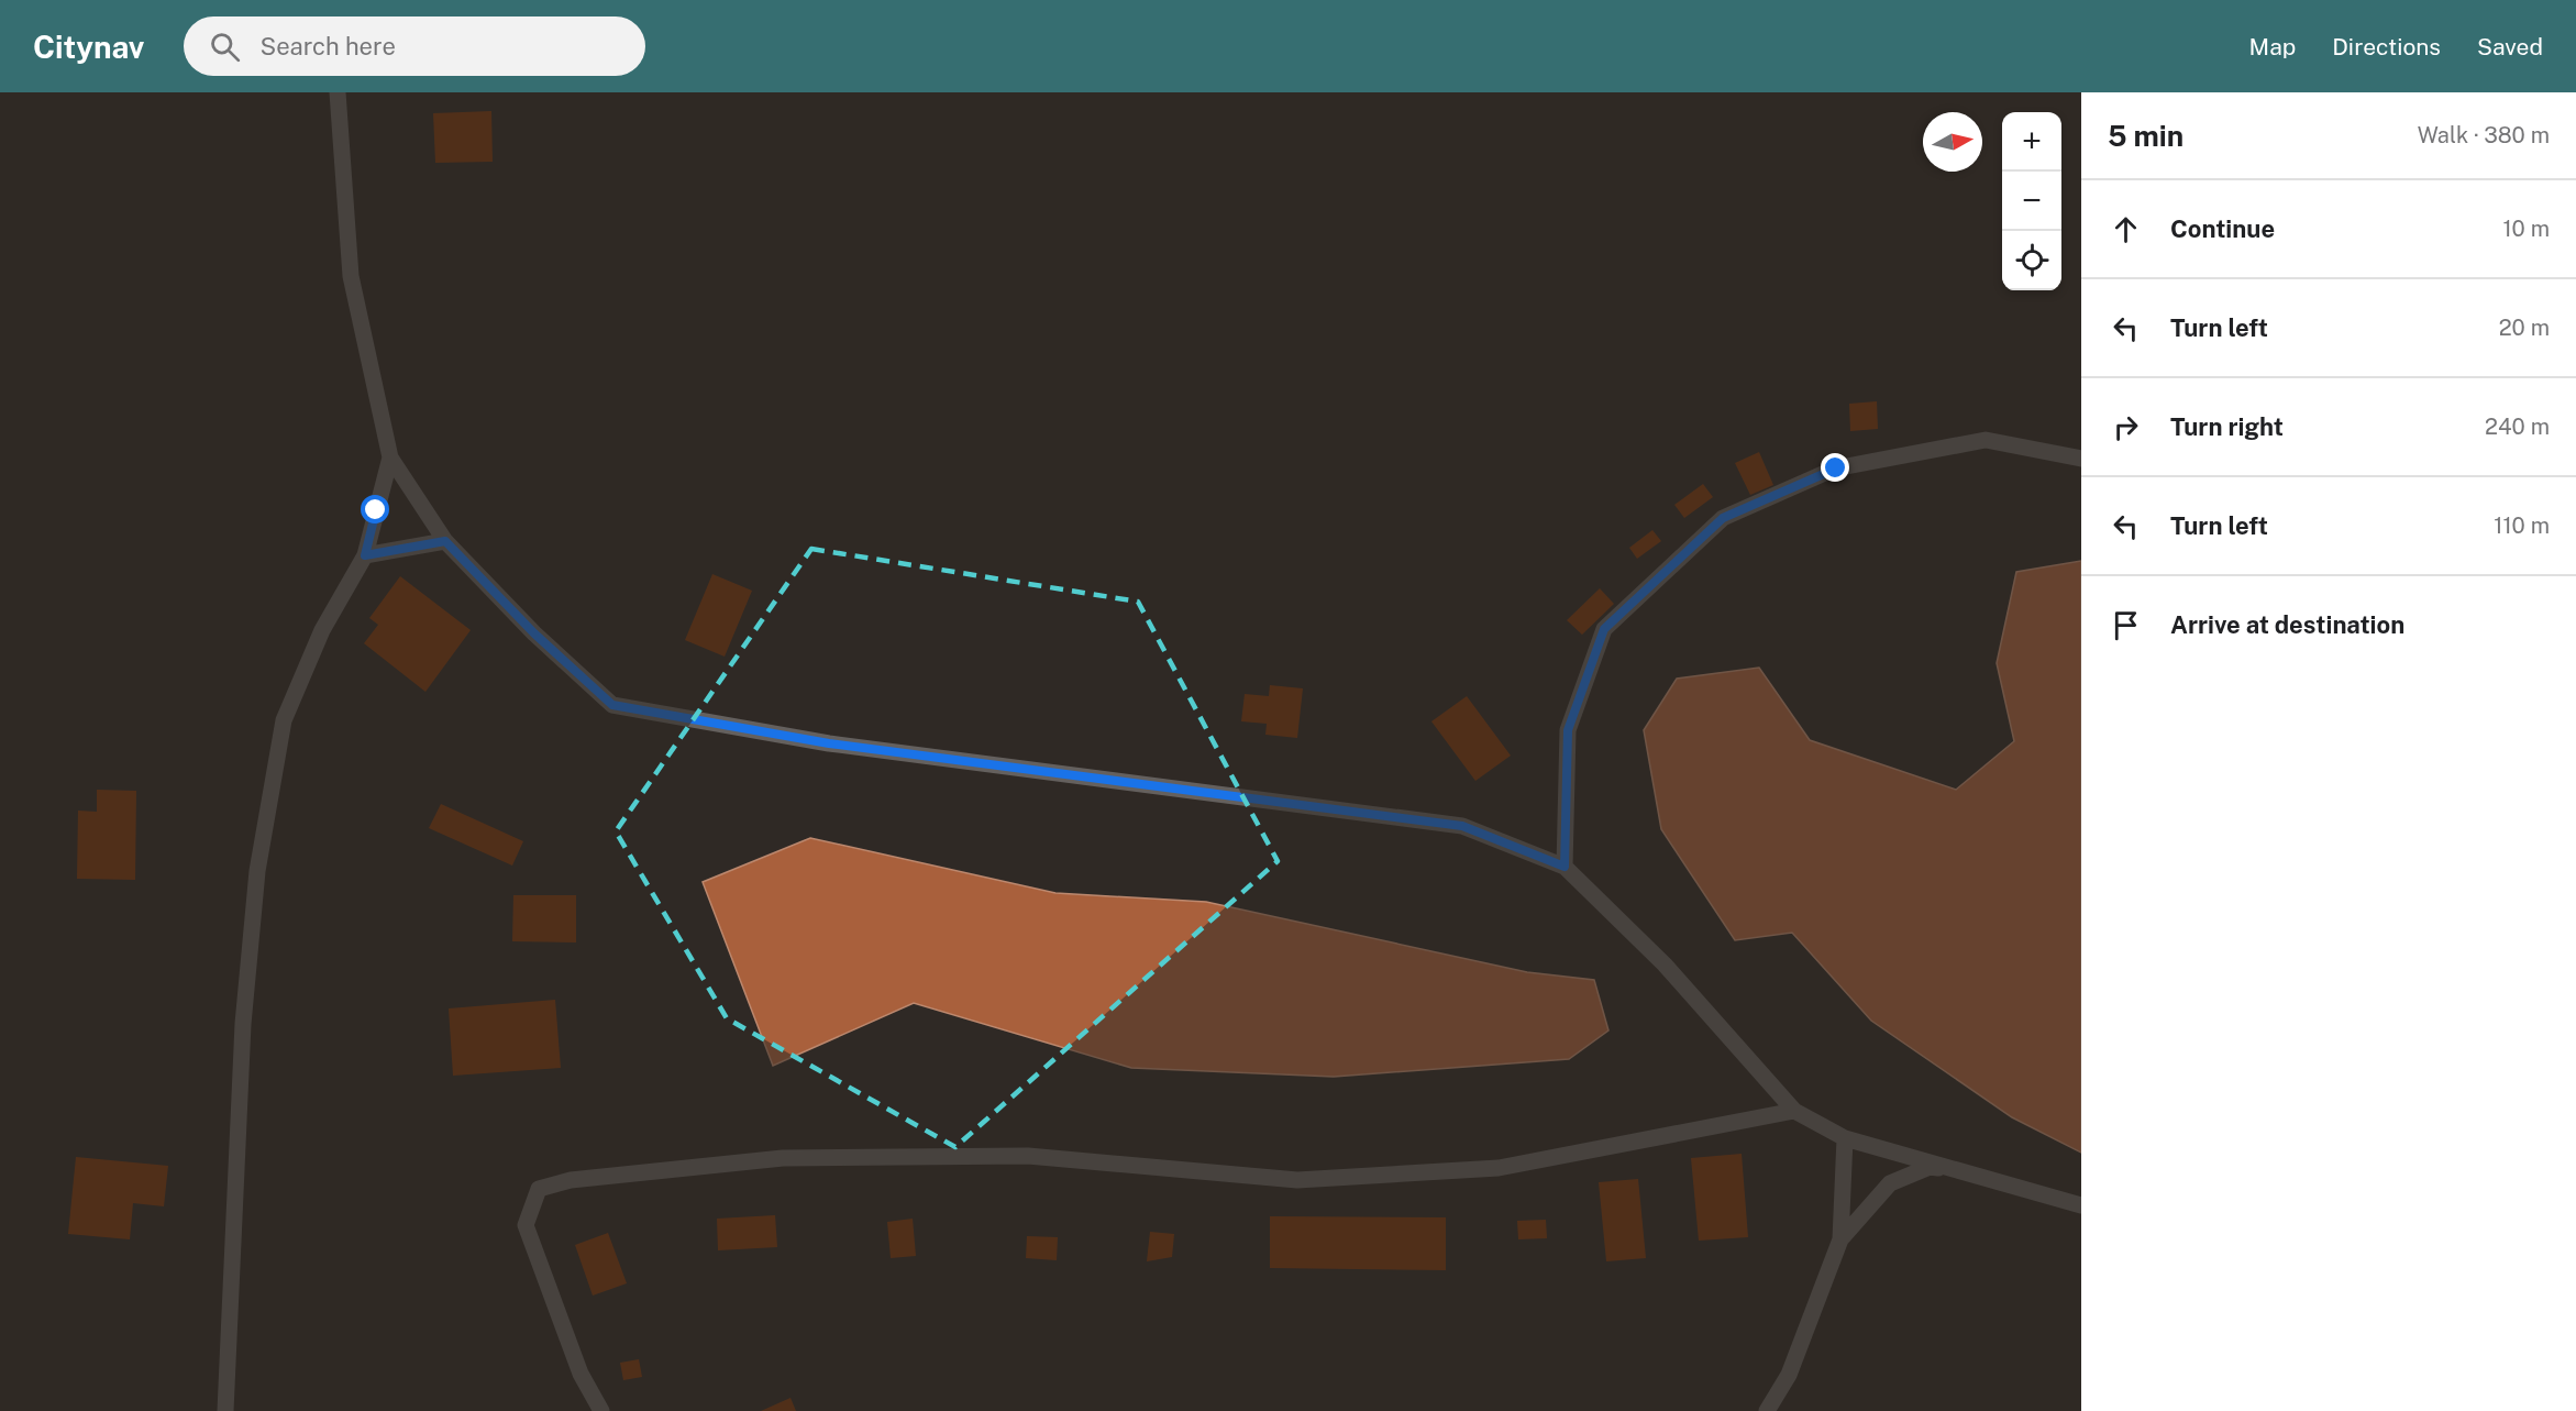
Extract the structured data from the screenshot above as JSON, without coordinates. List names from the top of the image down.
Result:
{
  "north": "right",
  "page": {
    "header": "Citynav",
    "search": "Search here",
    "nav": ["Map", "Directions", "Saved"],
    "heading": ["5 min", "Walk · 380 m"],
    "map_buttons": ["+", "−"],
    "list": [
      ["Continue", "10 m"],
      ["Turn left", "20 m"],
      ["Turn right", "240 m"],
      ["Turn left", "110 m"],
      "Arrive at destination"
    ]
  }
}
